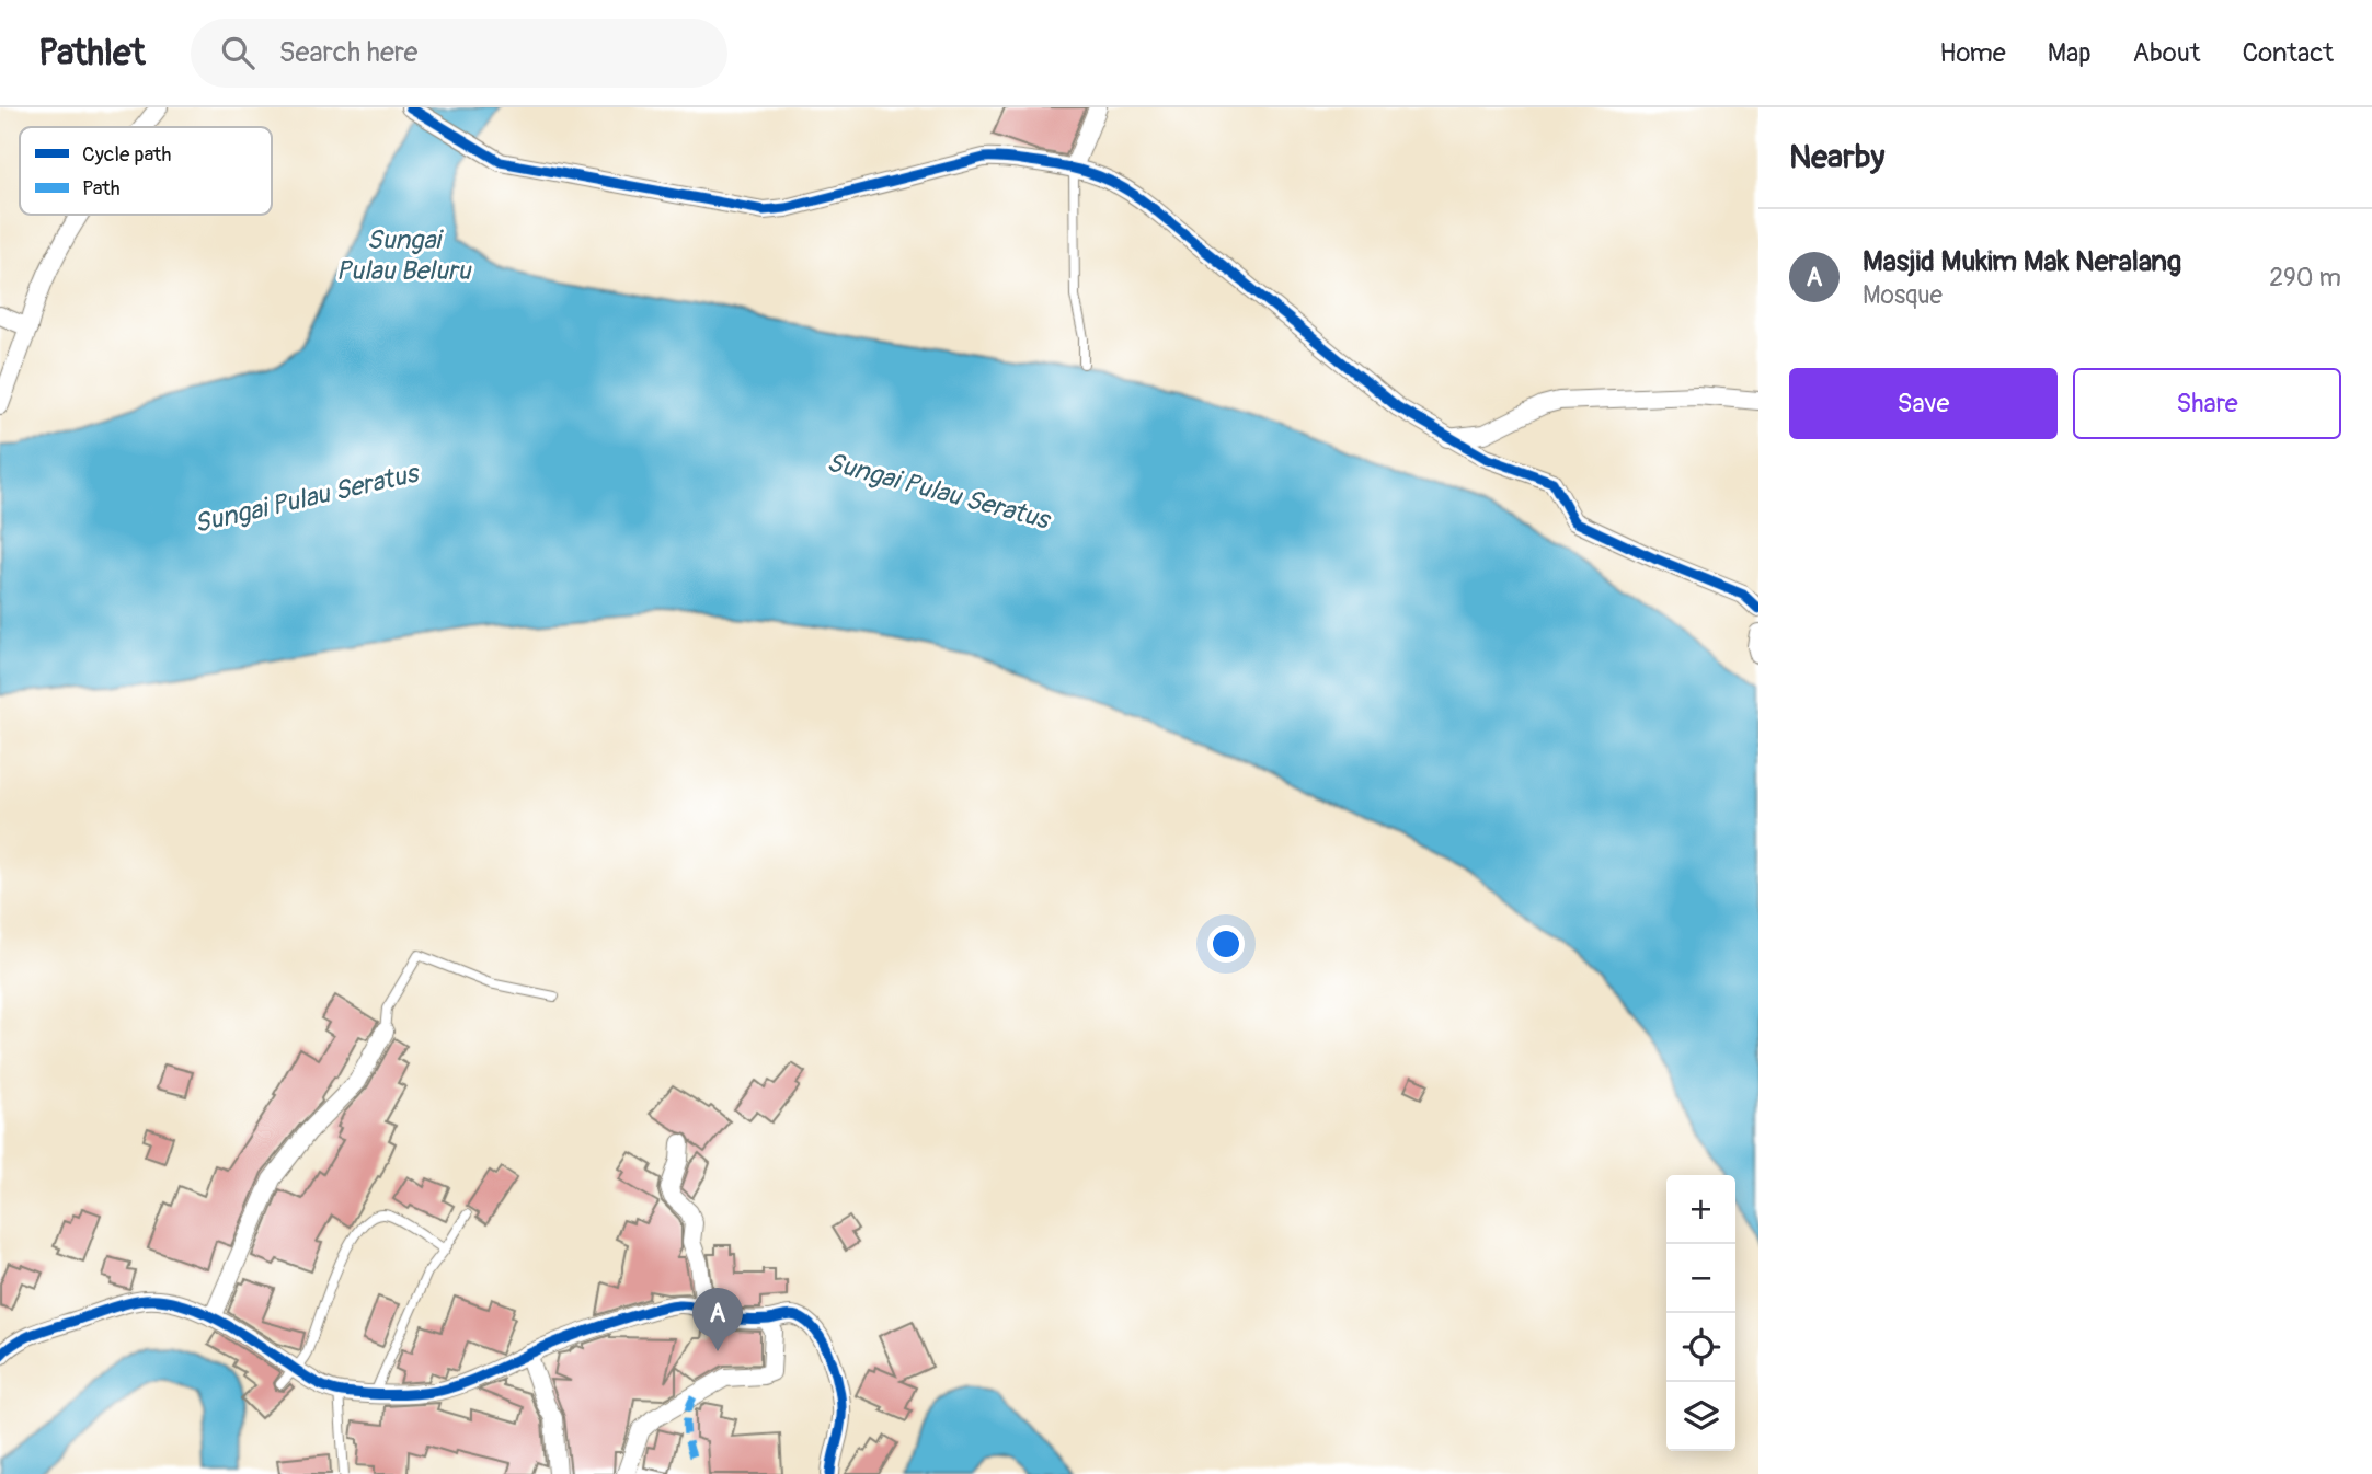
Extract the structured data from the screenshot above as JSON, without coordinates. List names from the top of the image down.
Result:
{
  "water": ["Sungai Pulau Beluru", "Sungai Pulau Seratus"],
  "legend": ["Cycle path", "Path"],
  "page": {
    "header": "Pathlet",
    "search": "Search here",
    "nav": [
      "Home",
      "Map",
      "About",
      "Contact"
    ],
    "heading": "Nearby",
    "list": [
      {
        "mark": "A",
        "name": "Masjid Mukim Mak Neralang",
        "note": "Mosque",
        "value": "290 m"
      }
    ],
    "buttons": ["Save", "Share"],
    "map_buttons": ["+", "−"],
    "pins": "A"
  }
}
